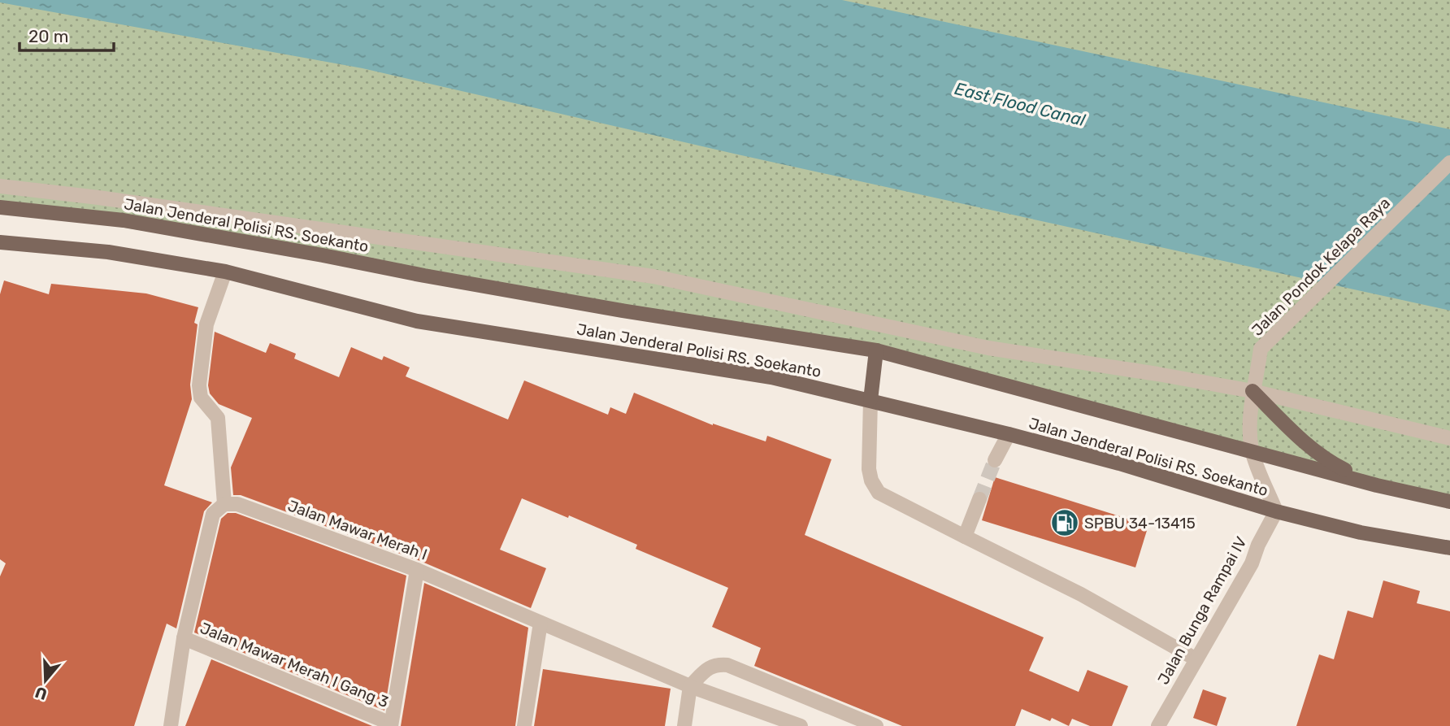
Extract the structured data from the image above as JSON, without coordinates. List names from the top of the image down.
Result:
{
  "streets": {
    "main road": ["Jalan Jenderal Polisi RS. Soekanto"],
    "street": [
      "Jalan Pondok Kelapa Raya",
      "Jalan Mawar Merah I",
      "Jalan Bunga Rampai IV",
      "Jalan Mawar Merah I Gang 3"
    ]
  },
  "crossings": [
    ["Jalan Jenderal Polisi RS. Soekanto", "Jalan Pondok Kelapa Raya"],
    ["Jalan Jenderal Polisi RS. Soekanto", "Jalan Bunga Rampai IV"],
    ["Jalan Pondok Kelapa Raya", "Jalan Bunga Rampai IV"]
  ],
  "water": ["East Flood Canal"],
  "places": {
    "fuel station": ["SPBU 34-13415"]
  },
  "scale_bar": "20 m",
  "north": "bottom"
}
